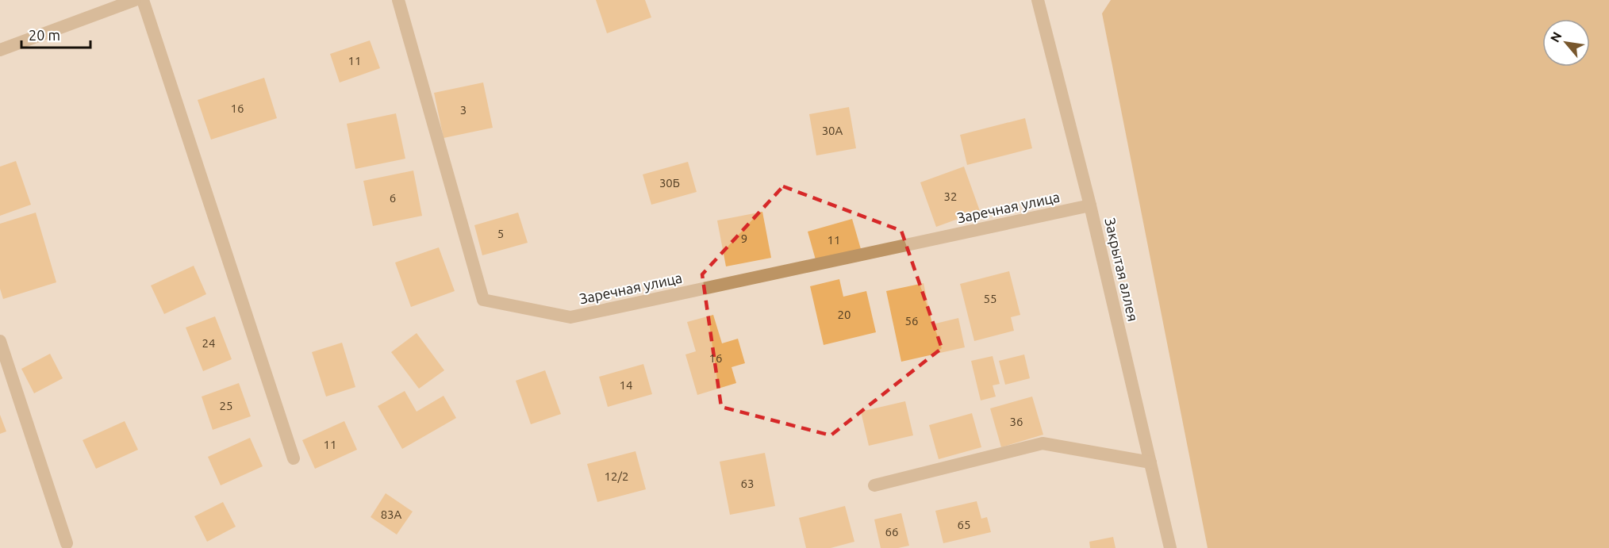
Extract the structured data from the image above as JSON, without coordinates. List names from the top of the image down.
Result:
{
  "streets": {
    "lane": ["Заречная улица", "Закрытая аллея"]
  },
  "crossings": [
    ["Заречная улица", "Закрытая аллея"]
  ],
  "house_numbers": [
    "11",
    "16",
    "3",
    "30А",
    "30Б",
    "32",
    "6",
    "5",
    "9",
    "11",
    "55",
    "20",
    "56",
    "24",
    "16",
    "14",
    "25",
    "36",
    "11",
    "12/2",
    "63",
    "83А",
    "65",
    "66"
  ],
  "scale_bar": "20 m",
  "north": "top left"
}
